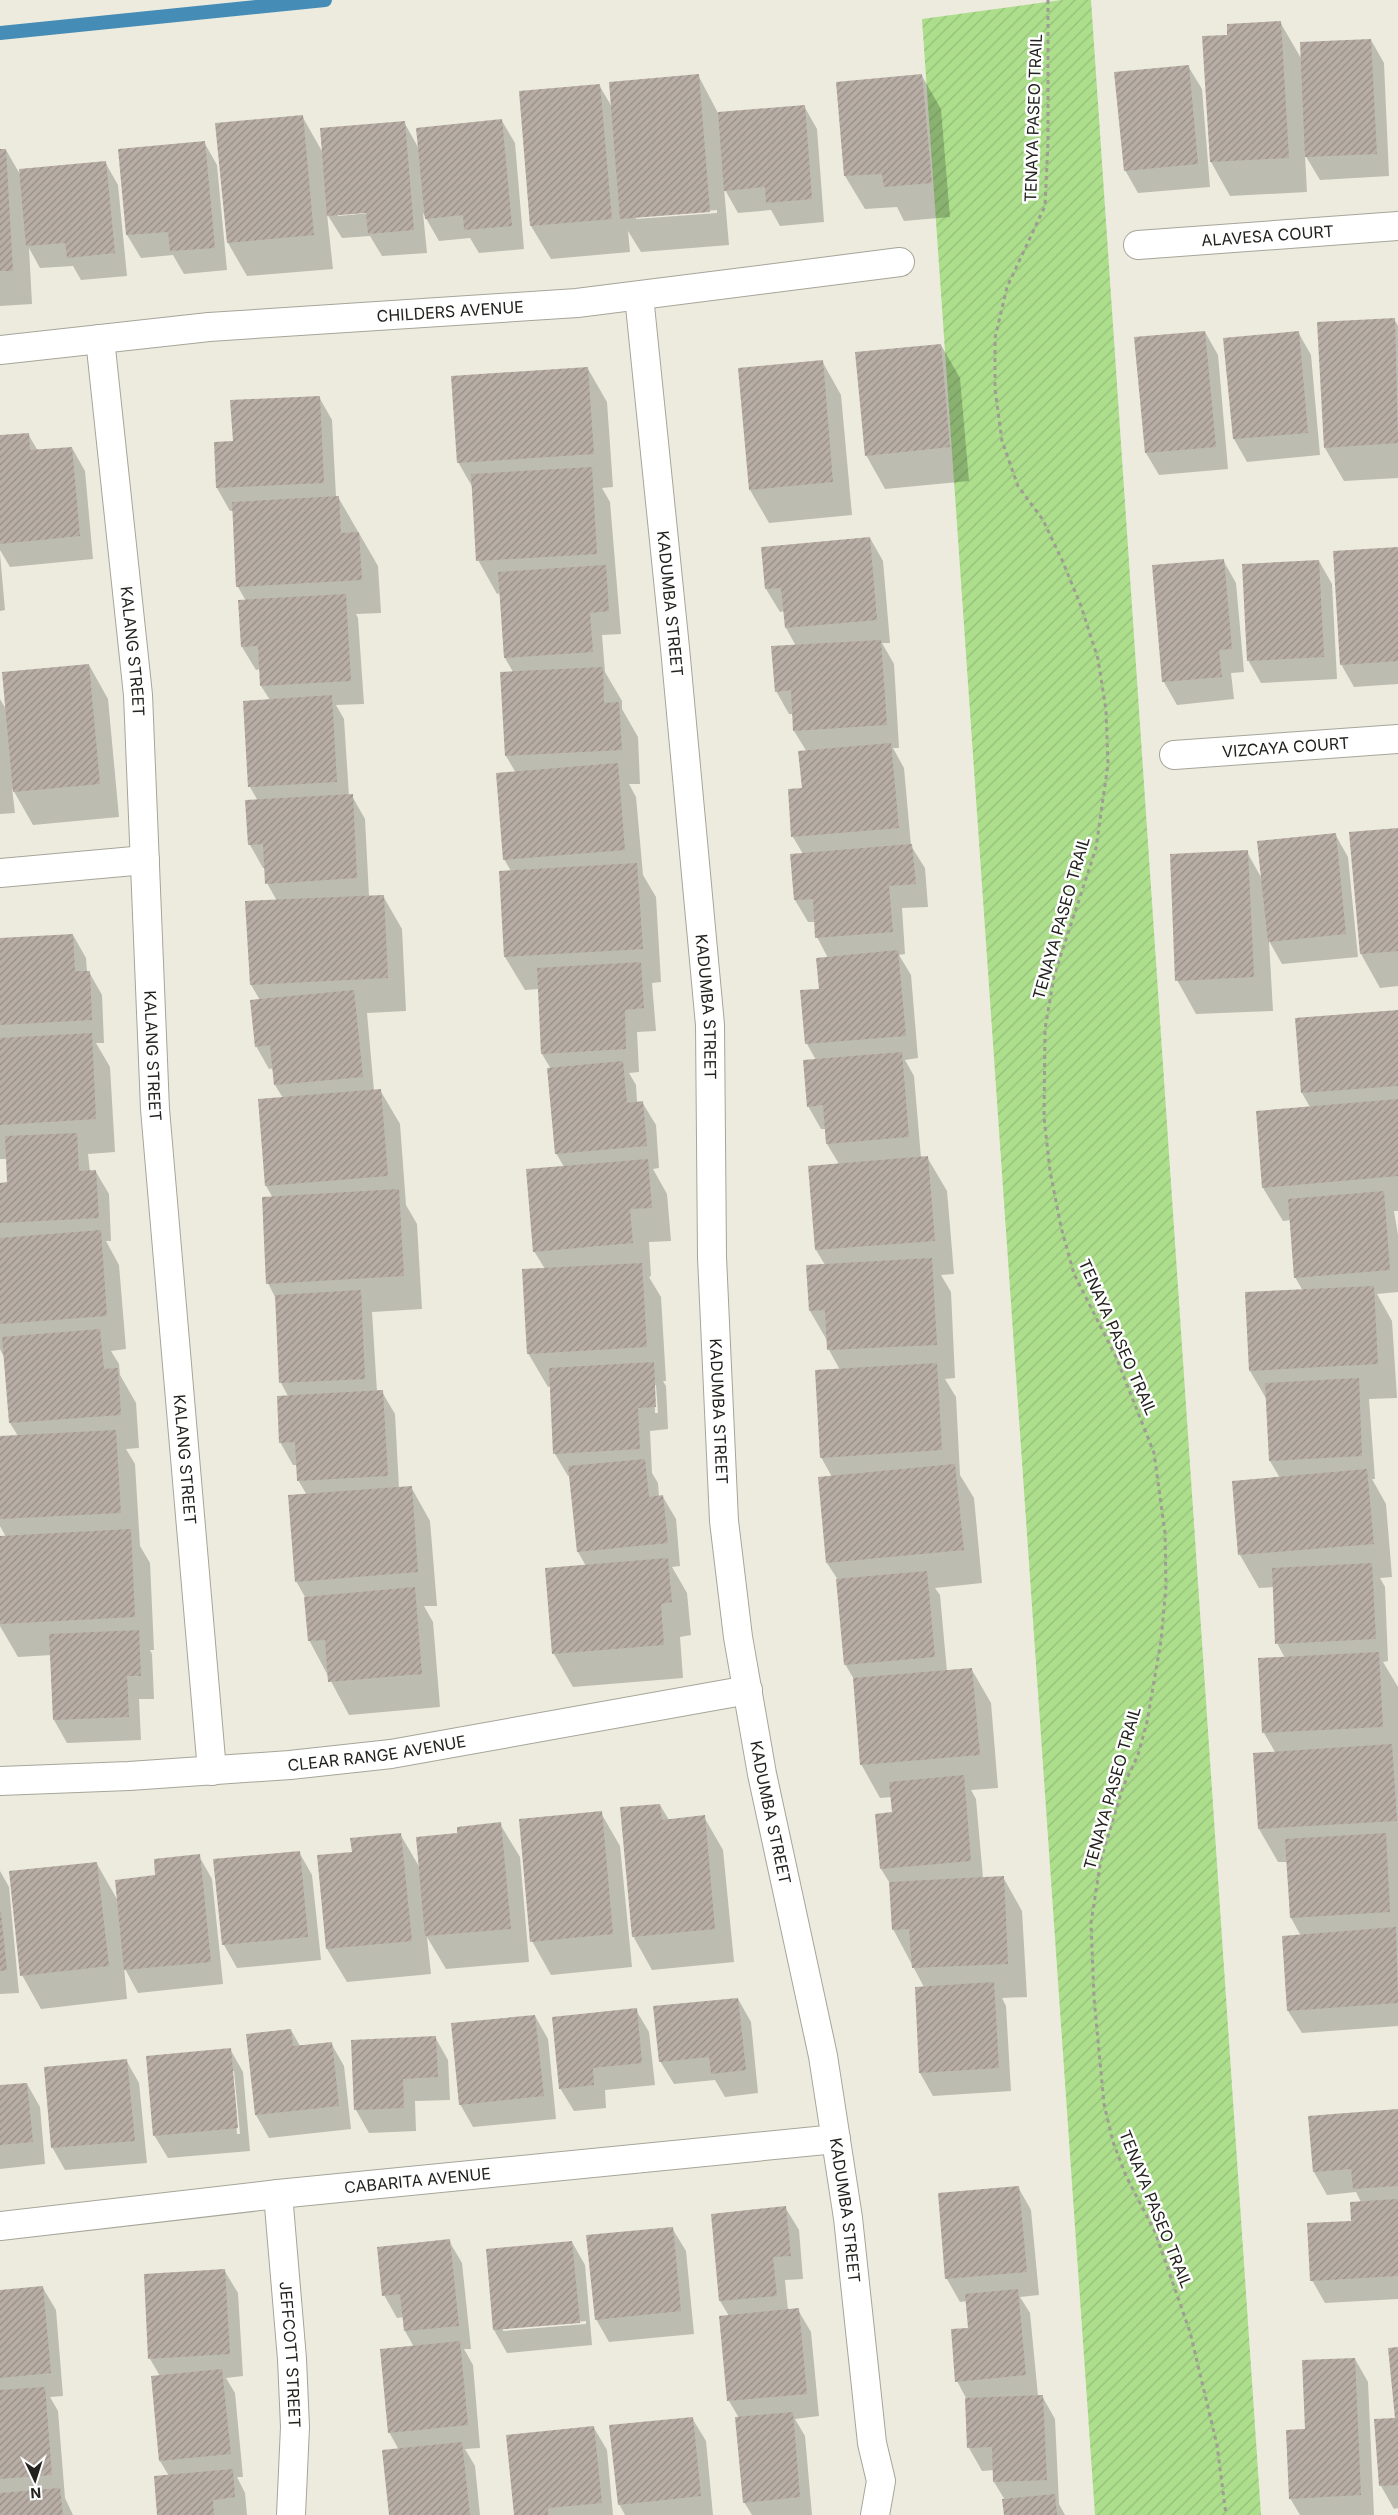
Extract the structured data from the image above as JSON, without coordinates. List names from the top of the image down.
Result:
{
  "streets": {
    "street": [
      "ALAVESA COURT",
      "CHILDERS AVENUE",
      "KADUMBA STREET",
      "KALANG STREET",
      "VIZCAYA COURT",
      "CLEAR RANGE AVENUE",
      "CABARITA AVENUE",
      "JEFFCOTT STREET"
    ],
    "path": ["TENAYA PASEO TRAIL"]
  },
  "crossings": [
    ["CHILDERS AVENUE", "KADUMBA STREET"],
    ["CHILDERS AVENUE", "KALANG STREET"],
    ["KADUMBA STREET", "CLEAR RANGE AVENUE"],
    ["KADUMBA STREET", "CABARITA AVENUE"],
    ["KALANG STREET", "CLEAR RANGE AVENUE"],
    ["CABARITA AVENUE", "JEFFCOTT STREET"]
  ],
  "north": "bottom"
}
